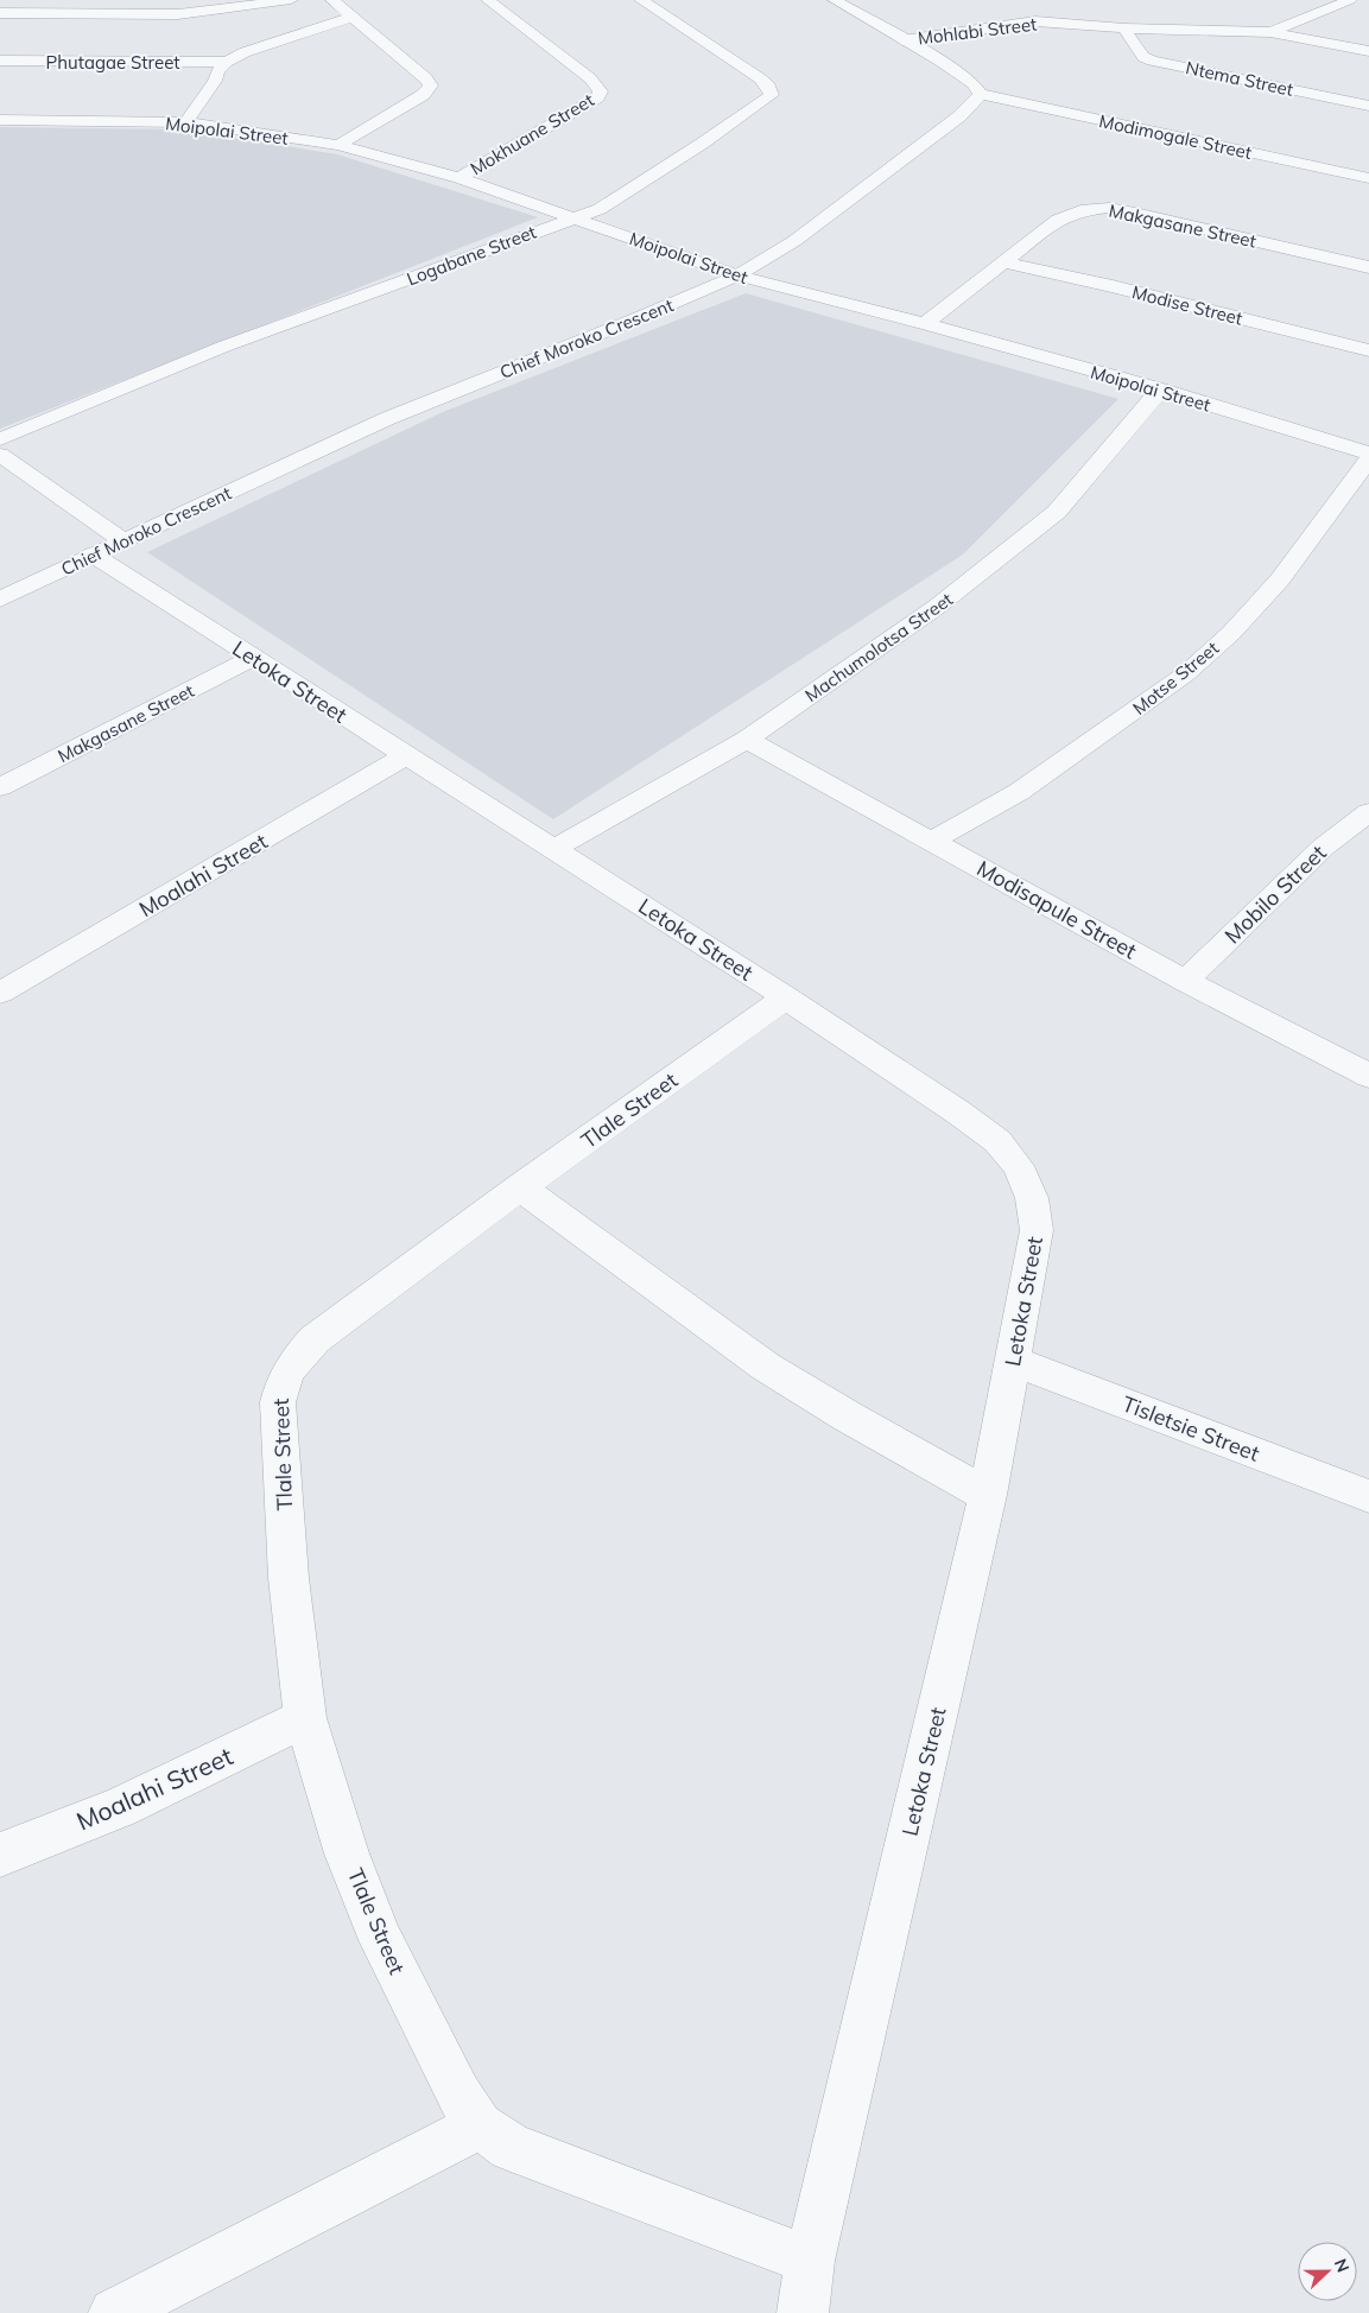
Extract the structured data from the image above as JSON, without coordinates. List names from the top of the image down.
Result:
{
  "streets": {
    "street": [
      "Mohlabi Street",
      "Phutagae Street",
      "Ntema Street",
      "Moipolai Street",
      "Mokhuane Street",
      "Modimogale Street",
      "Makgasane Street",
      "Logabane Street",
      "Modise Street",
      "Chief Moroko Crescent",
      "Machumolotsa Street",
      "Motse Street",
      "Letoka Street",
      "Moalahi Street",
      "Mobilo Street",
      "Modisapule Street",
      "Tlale Street",
      "Tisletsie Street"
    ]
  },
  "crossings": [
    ["Mohlabi Street", "Ntema Street"],
    ["Moipolai Street", "Mokhuane Street"],
    ["Moipolai Street", "Makgasane Street"],
    ["Moipolai Street", "Logabane Street"],
    ["Moipolai Street", "Chief Moroko Crescent"],
    ["Moipolai Street", "Machumolotsa Street"],
    ["Modimogale Street", "Chief Moroko Crescent"],
    ["Makgasane Street", "Modise Street"],
    ["Makgasane Street", "Letoka Street"],
    ["Chief Moroko Crescent", "Letoka Street"],
    ["Machumolotsa Street", "Letoka Street"],
    ["Machumolotsa Street", "Modisapule Street"],
    ["Motse Street", "Modisapule Street"],
    ["Letoka Street", "Moalahi Street"],
    ["Letoka Street", "Tlale Street"],
    ["Letoka Street", "Tisletsie Street"],
    ["Moalahi Street", "Tlale Street"],
    ["Mobilo Street", "Modisapule Street"]
  ],
  "north": "right"
}
